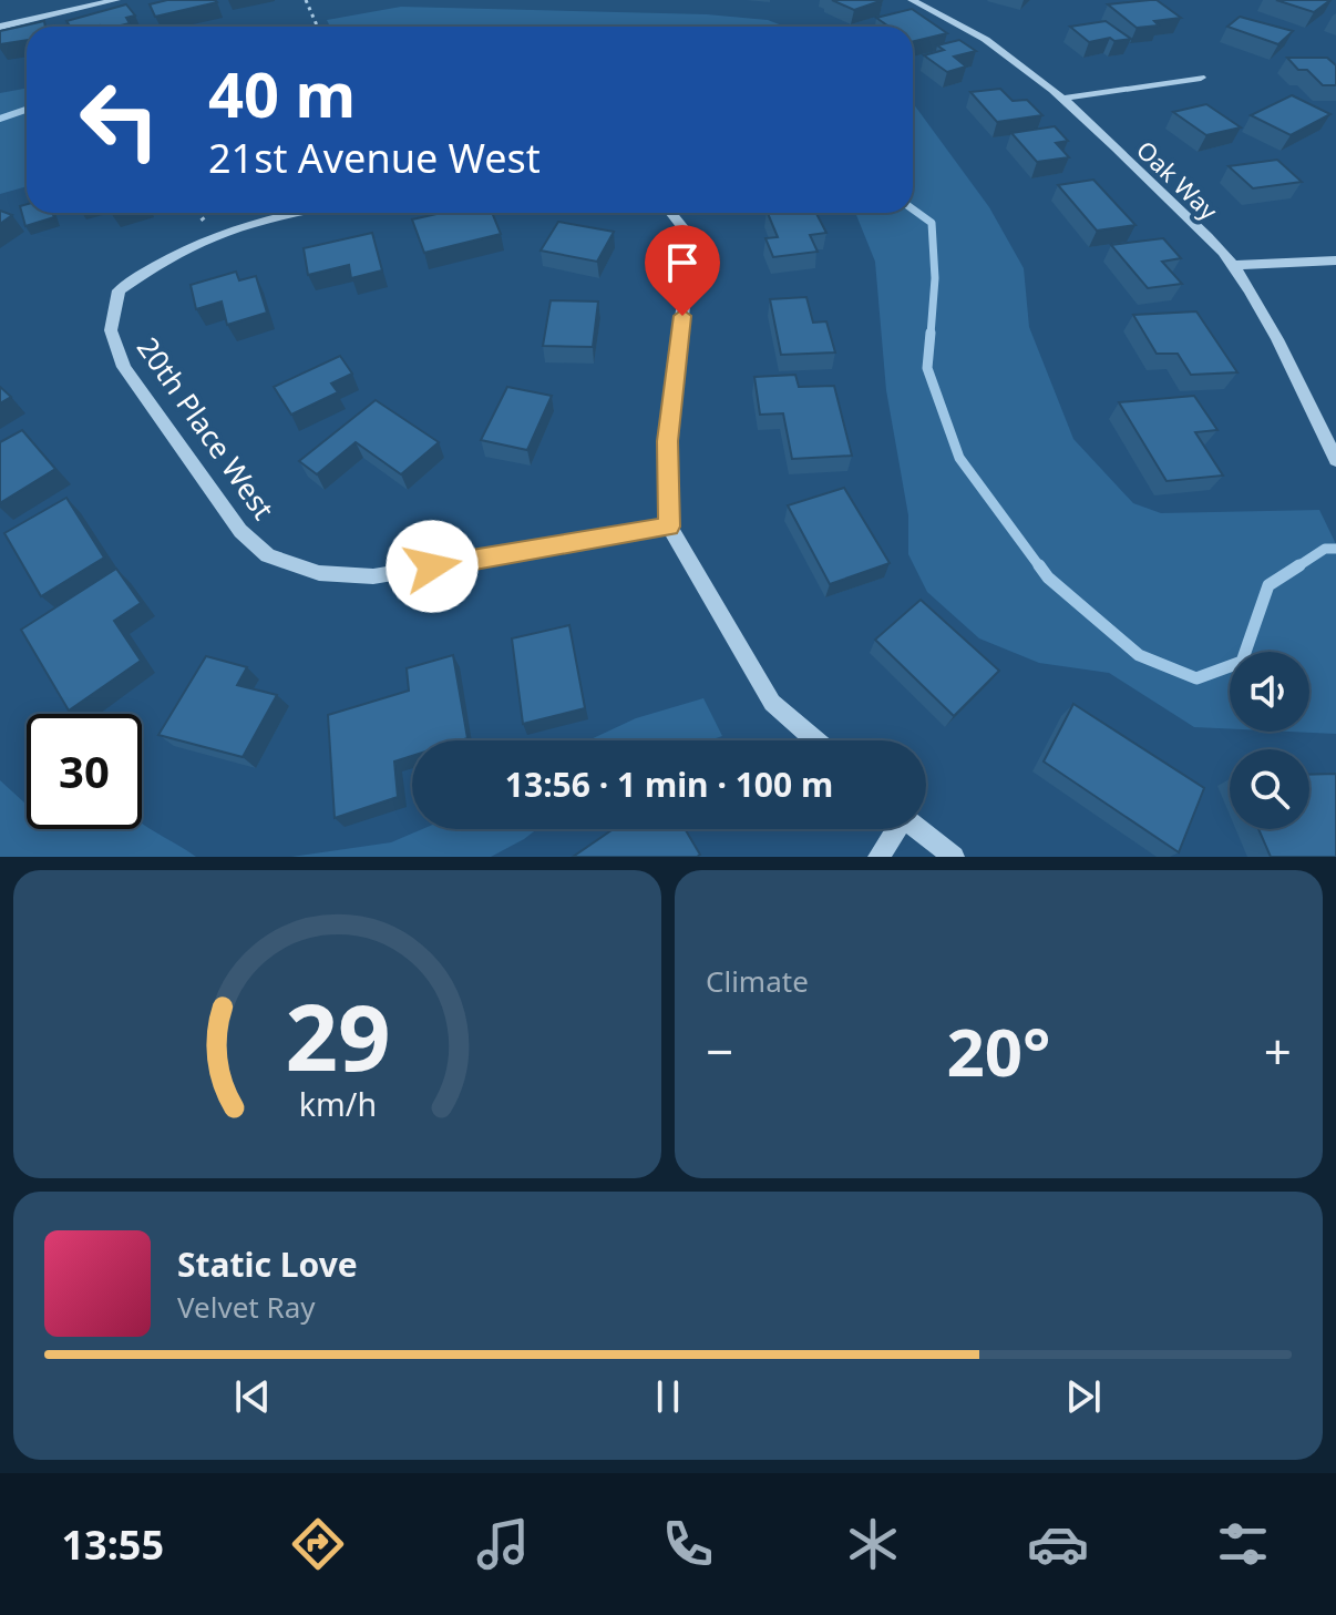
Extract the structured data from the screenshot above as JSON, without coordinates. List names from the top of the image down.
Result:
{
  "streets": {
    "street": ["Oak Way", "20th Place West"]
  },
  "page": {
    "turn": ["40 m", "21st Avenue West"],
    "limit": "30",
    "trip": "13:56 · 1 min · 100 m",
    "tile": "Climate",
    "heat": ["−", "20°", "+"],
    "song": ["Static Love", "Velvet Ray"],
    "tabs": "13:55",
    "gauge": ["29", "km/h"]
  }
}
